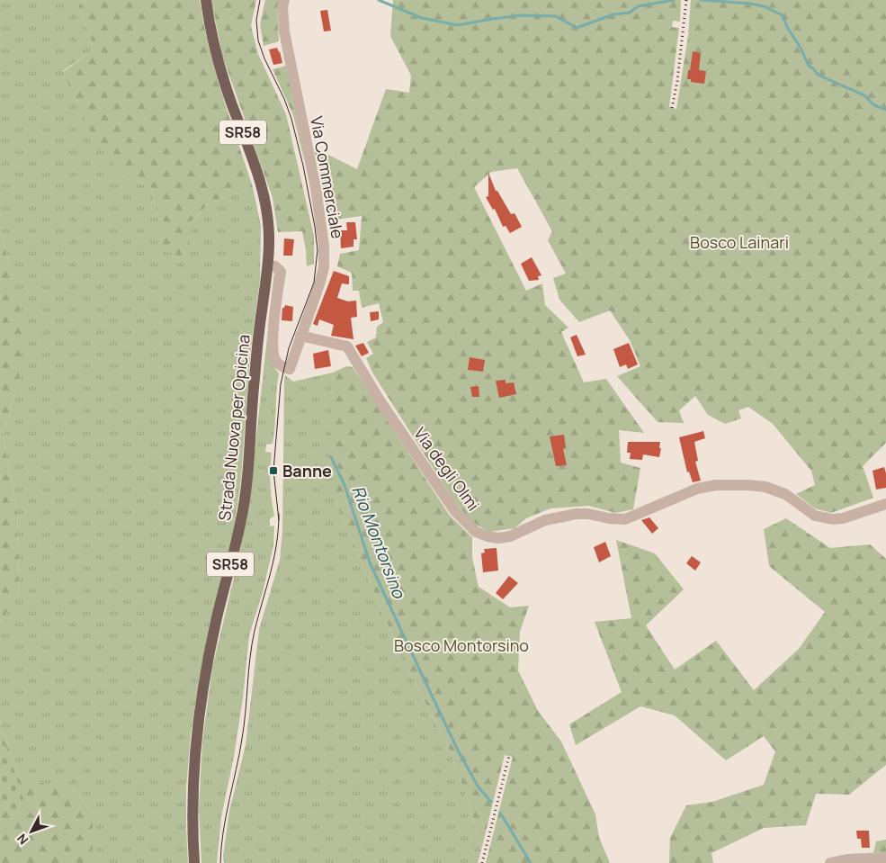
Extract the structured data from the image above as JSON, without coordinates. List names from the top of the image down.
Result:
{
  "streets": {
    "main road": ["SR58", "Strada Nuova per Opicina"],
    "street": ["Via Commerciale", "Via degli Olmi"]
  },
  "crossings": [
    ["Via Commerciale", "Strada Nuova per Opicina"],
    ["Via Commerciale", "Via degli Olmi"]
  ],
  "water": ["Rio Montorsino"],
  "parks": ["Bosco Lainari", "Bosco Montorsino"],
  "places": {
    "transit": ["Banne"]
  },
  "north": "bottom left"
}
